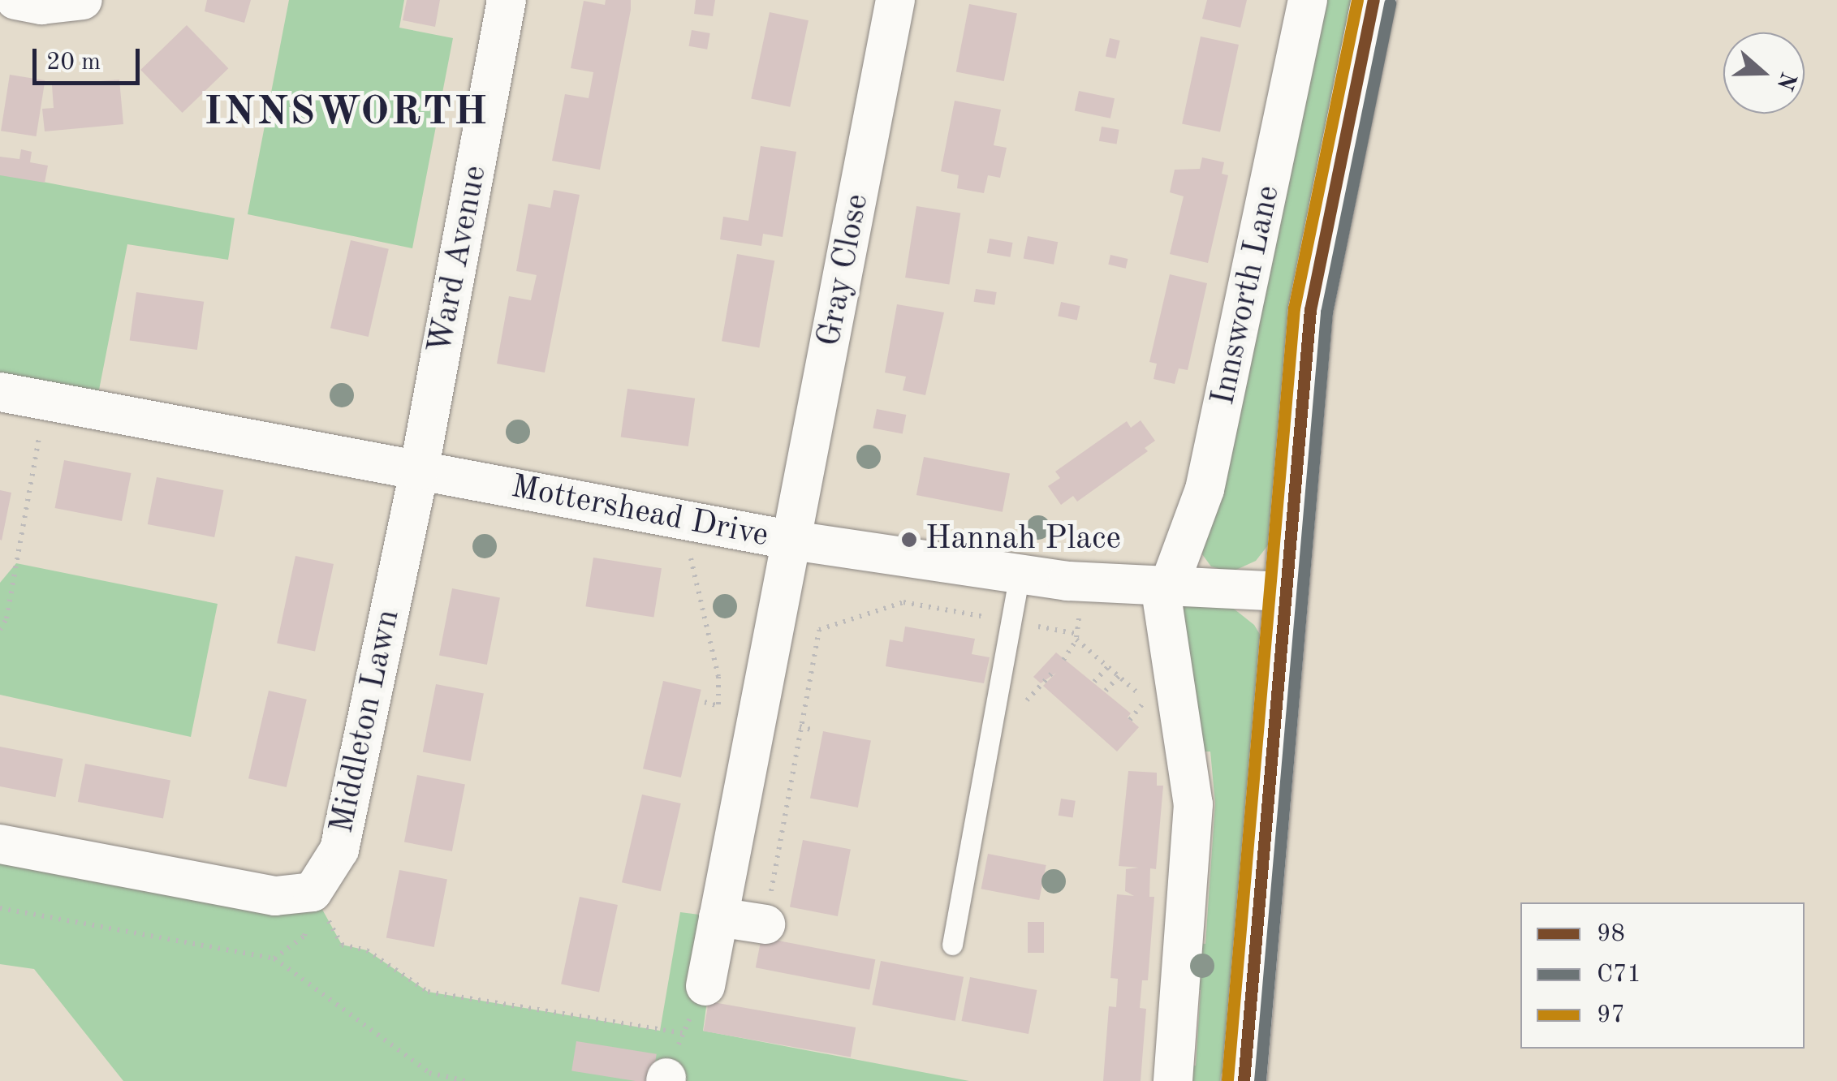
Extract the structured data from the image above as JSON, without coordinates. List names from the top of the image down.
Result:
{
  "streets": {
    "street": [
      "Ward Avenue",
      "Gray Close",
      "Innsworth Lane",
      "Mottershead Drive",
      "Middleton Lawn"
    ]
  },
  "crossings": [
    ["Ward Avenue", "Mottershead Drive"],
    ["Ward Avenue", "Middleton Lawn"],
    ["Gray Close", "Mottershead Drive"],
    ["Innsworth Lane", "Mottershead Drive"],
    ["Mottershead Drive", "Middleton Lawn"]
  ],
  "districts": ["INNSWORTH"],
  "places": ["Hannah Place"],
  "lines": ["transit line 98", "transit line 97", "transit line C71"],
  "legend": ["98", "C71", "97"],
  "scale_bar": "20 m",
  "north": "right"
}
